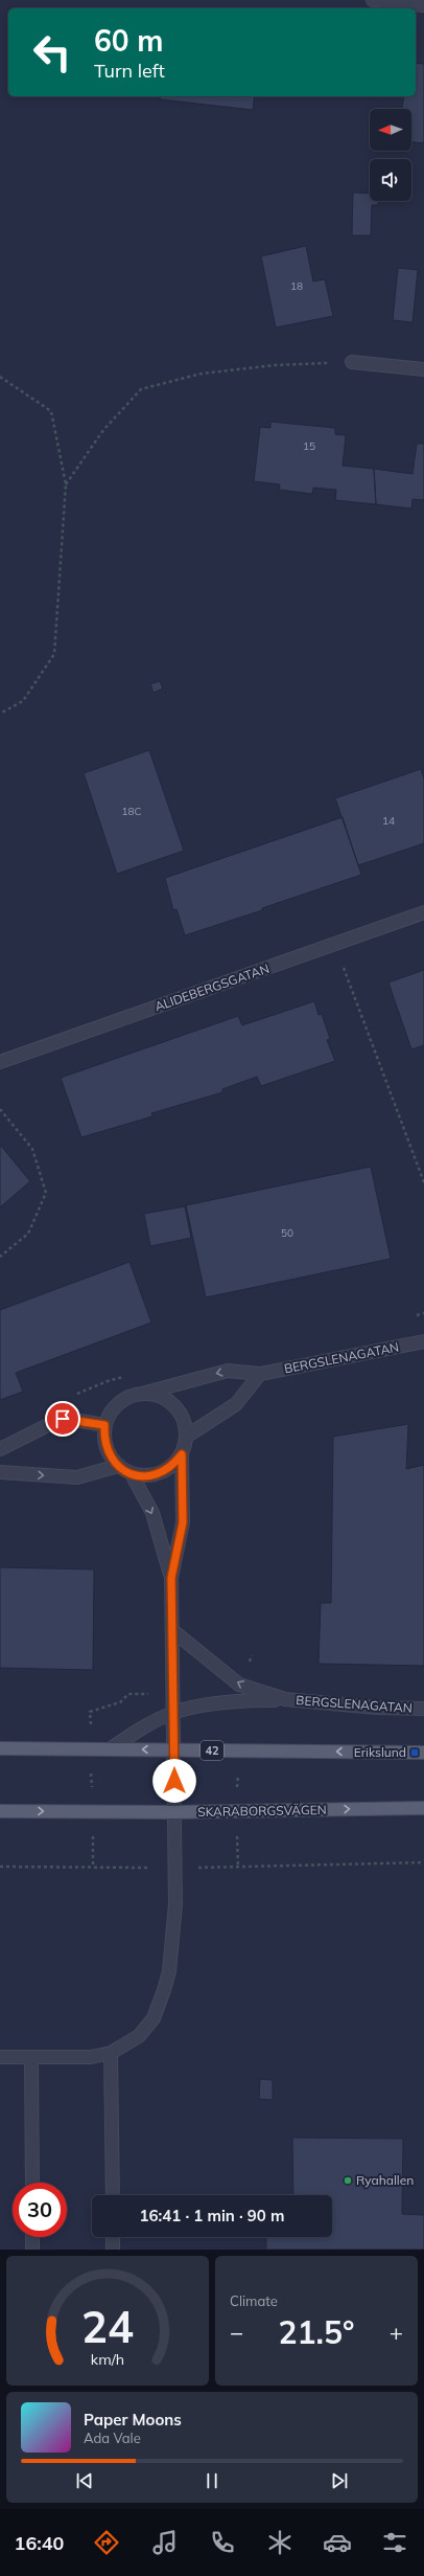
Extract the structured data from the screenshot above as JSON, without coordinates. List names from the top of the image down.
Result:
{
  "streets": {
    "main road": ["42", "SKARABORGSVÄGEN"],
    "street": ["ALIDEBERGSGATAN", "BERGSLENAGATAN"]
  },
  "crossings": [
    ["BERGSLENAGATAN", "42"]
  ],
  "places": {
    "transit": ["Erikslund"],
    "other": ["Ryahallen"]
  },
  "house_numbers": [
    "18",
    "15",
    "18C",
    "14",
    "50"
  ],
  "north": "left",
  "page": {
    "turn": ["60 m", "Turn left"],
    "limit": "30",
    "trip": "16:41 · 1 min · 90 m",
    "tile": "Climate",
    "heat": ["−", "21.5°", "+"],
    "song": ["Paper Moons", "Ada Vale"],
    "tabs": "16:40",
    "gauge": ["24", "km/h"]
  }
}
